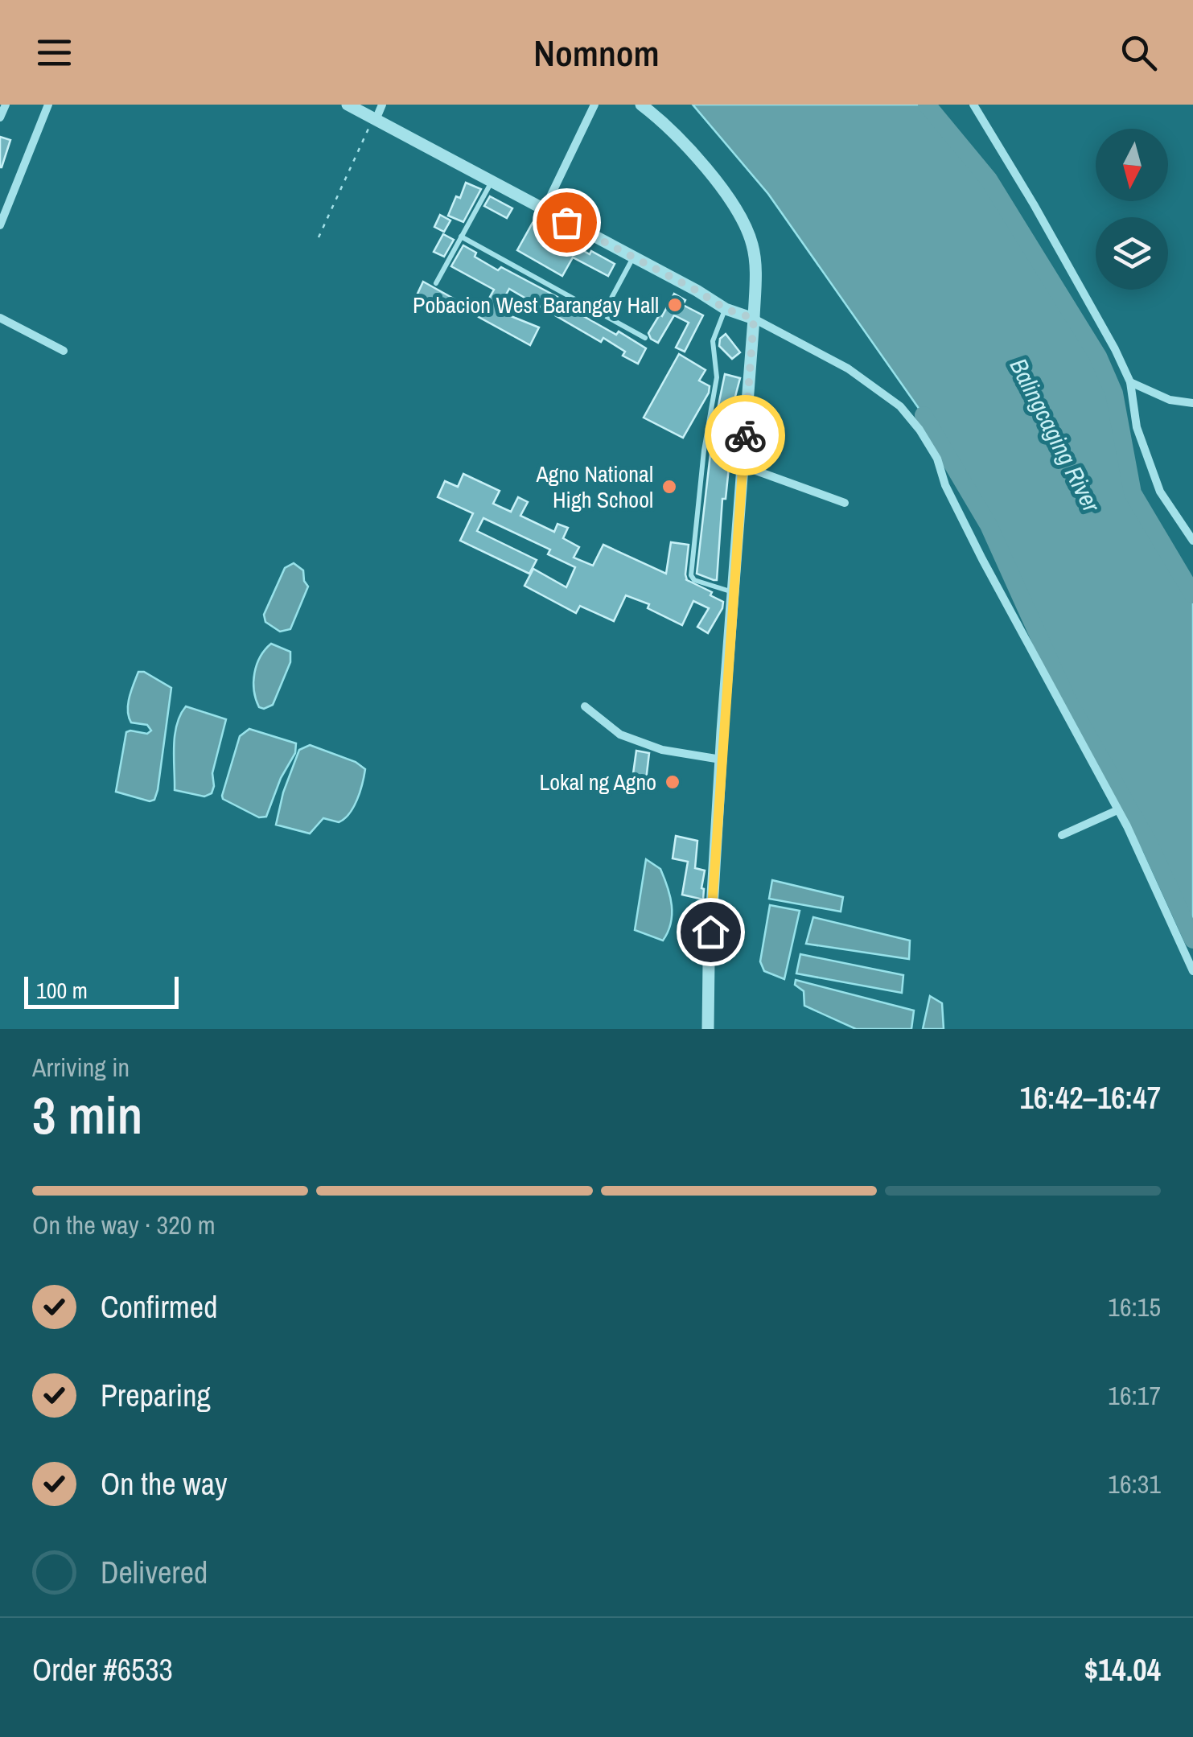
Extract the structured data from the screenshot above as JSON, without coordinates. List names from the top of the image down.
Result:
{
  "water": ["Balingcaging River"],
  "places": ["Pobacion West Barangay Hall", "Agno National High School", "Lokal ng Agno"],
  "scale_bar": "100 m",
  "north": "bottom",
  "page": {
    "header": "Nomnom",
    "scale": "100 m",
    "heading": ["3 min", "Arriving in", "16:42–16:47"],
    "panel": ["Order #6533", "$14.04"],
    "bar": "On the way · 320 m",
    "list": [
      ["Confirmed", "16:15"],
      ["Preparing", "16:17"],
      ["On the way", "16:31"],
      "Delivered"
    ]
  }
}
